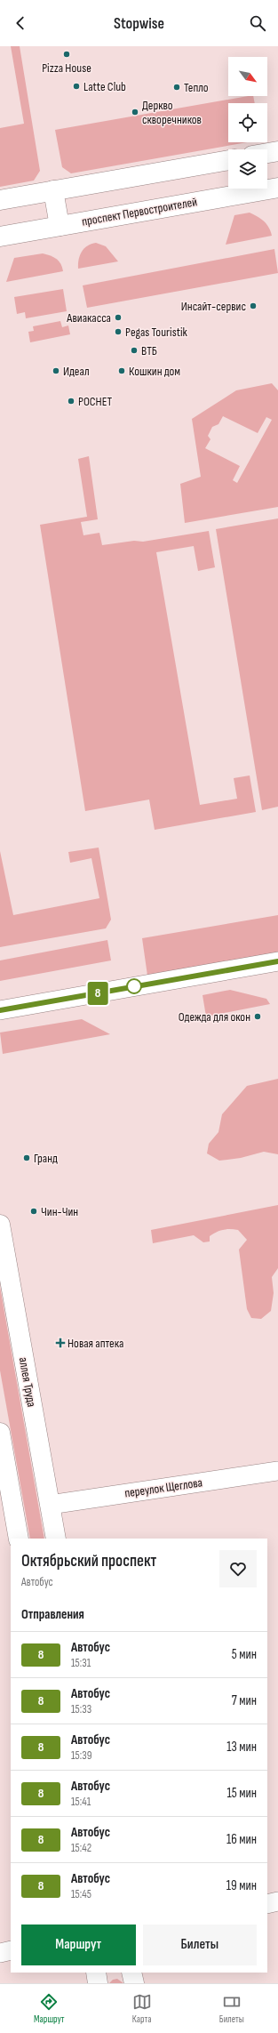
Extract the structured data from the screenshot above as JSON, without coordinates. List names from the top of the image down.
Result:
{
  "streets": {
    "main road": ["проспект Первостроителей", "аллея Труда"],
    "street": ["переулок Щеглова"]
  },
  "crossings": [
    ["аллея Труда", "переулок Щеглова"]
  ],
  "places": {
    "other": [
      "Pizza House",
      "Latte Club",
      "Тепло",
      "Деркво скворечников",
      "Инсайт-сервис",
      "Авиакасса",
      "Pegas Touristik",
      "ВТБ",
      "Идеал",
      "Кошкин дом",
      "РОСНЕТ",
      "Одежда для окон",
      "Гранд",
      "Чин-Чин"
    ],
    "health": ["Новая аптека"]
  },
  "lines": ["bus line 8"],
  "north": "bottom right",
  "page": {
    "header": "Stopwise",
    "on_map": "8",
    "heading": [
      ["Октябрьский проспект", "Автобус"],
      "Отправления"
    ],
    "list": [
      {
        "mark": "8",
        "name": "Автобус",
        "note": "15:31",
        "value": "5 мин"
      },
      {
        "mark": "8",
        "name": "Автобус",
        "note": "15:33",
        "value": "7 мин"
      },
      {
        "mark": "8",
        "name": "Автобус",
        "note": "15:39",
        "value": "13 мин"
      },
      {
        "mark": "8",
        "name": "Автобус",
        "note": "15:41",
        "value": "15 мин"
      },
      {
        "mark": "8",
        "name": "Автобус",
        "note": "15:42",
        "value": "16 мин"
      },
      {
        "mark": "8",
        "name": "Автобус",
        "note": "15:45",
        "value": "19 мин"
      }
    ],
    "buttons": ["Маршрут", "Билеты"],
    "tabs": ["Маршрут", "Карта", "Билеты"]
  }
}
